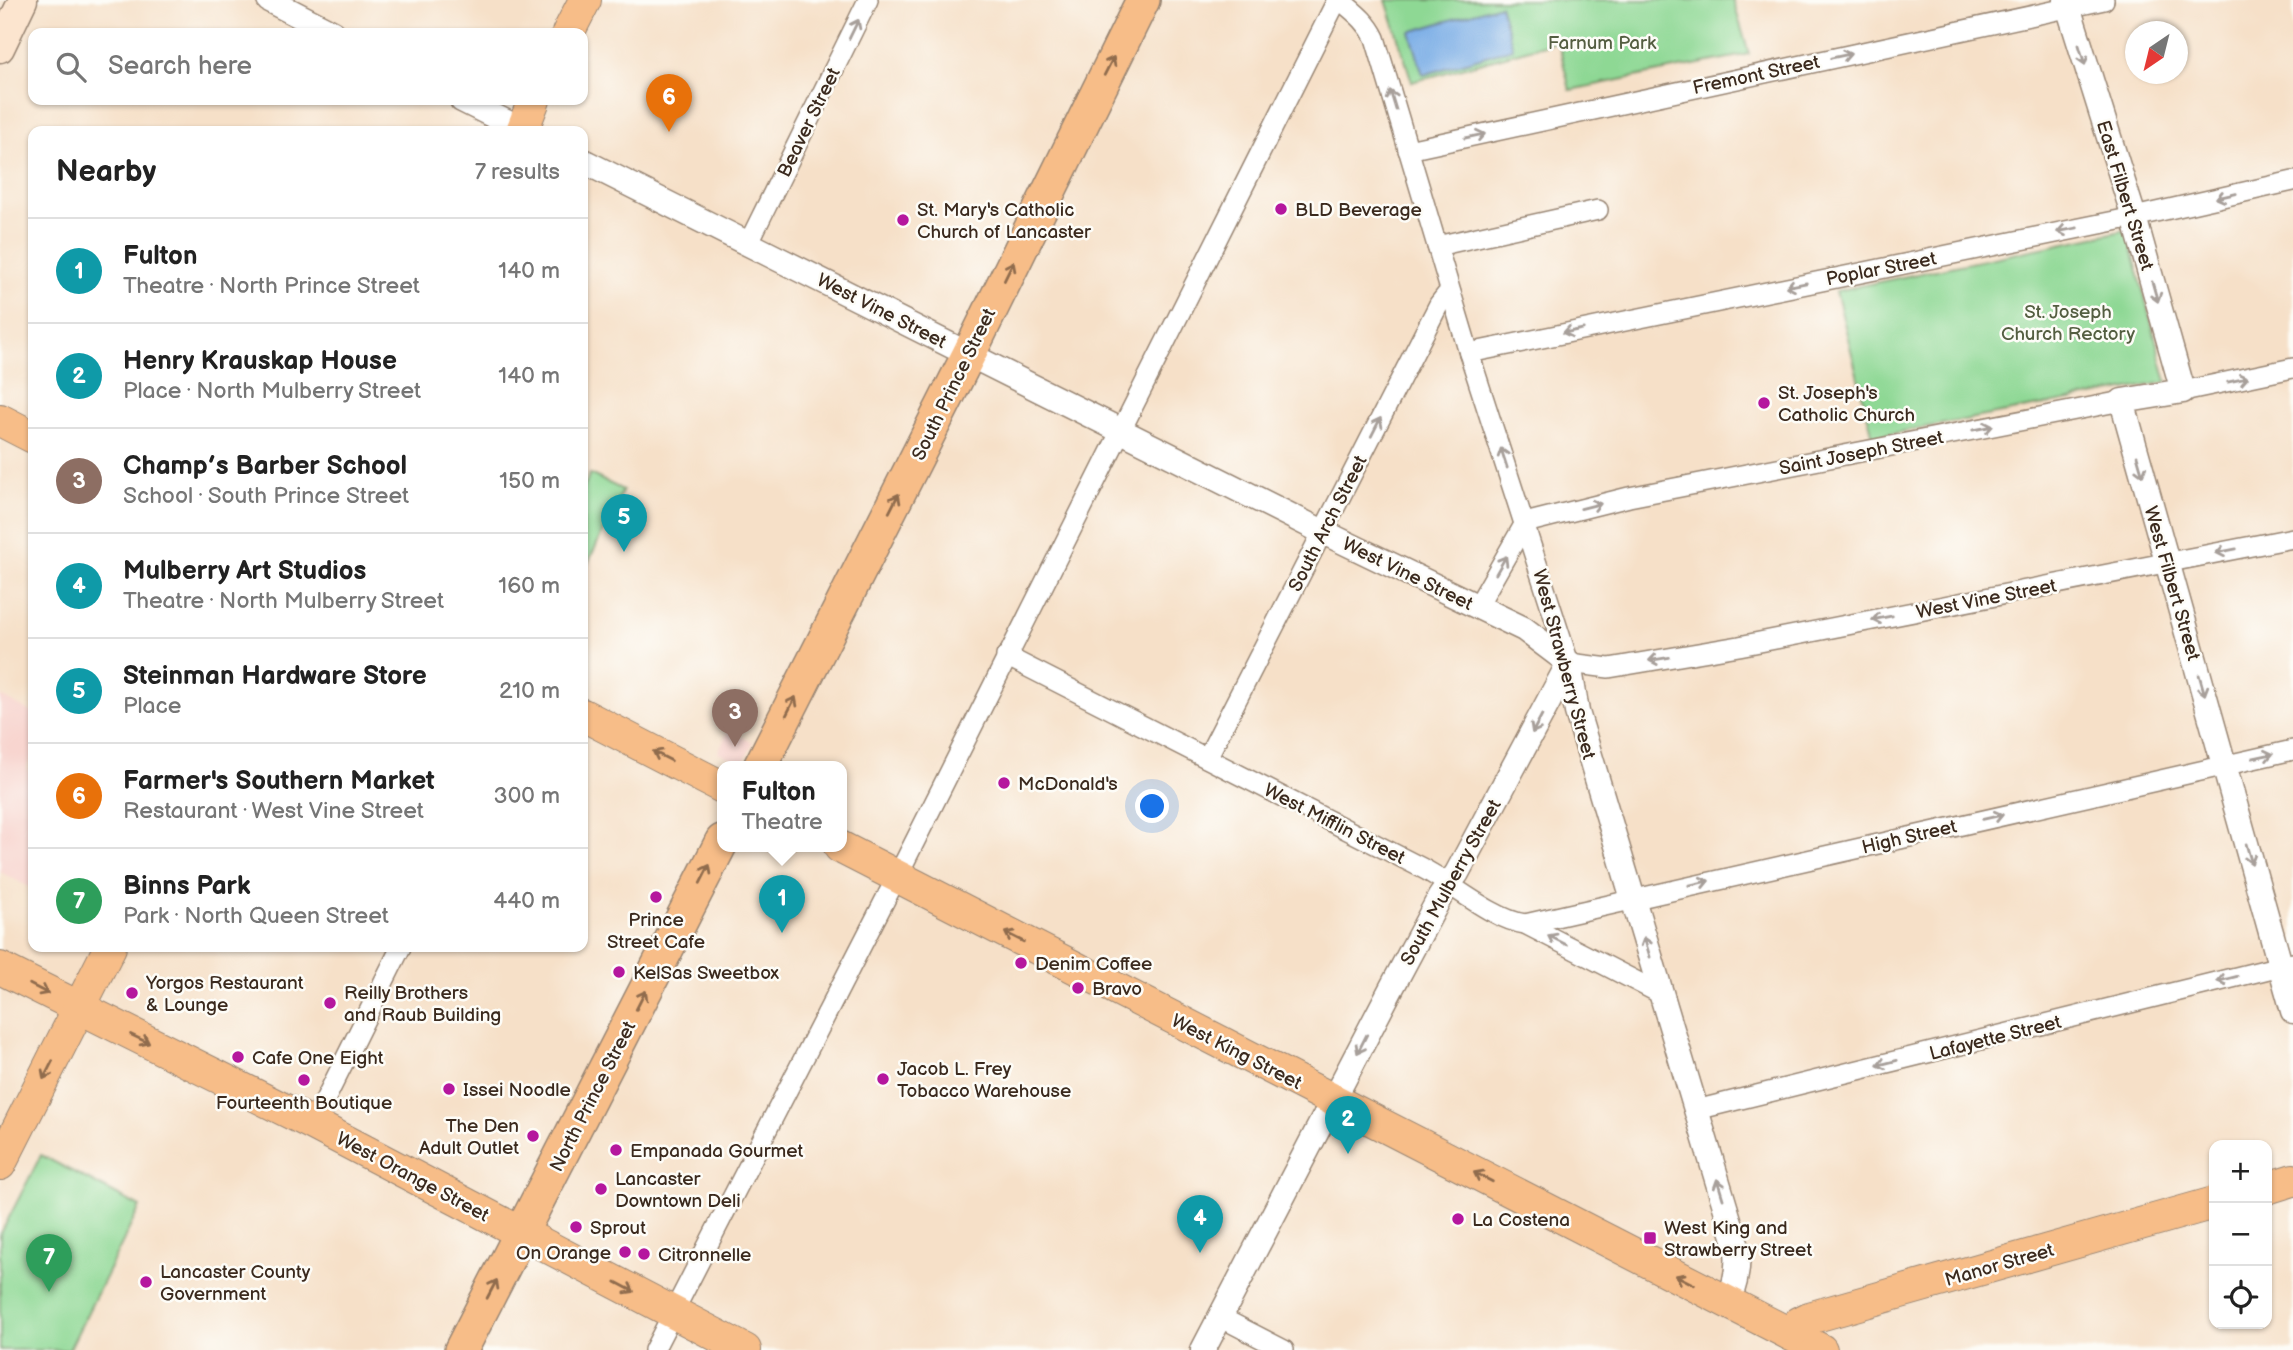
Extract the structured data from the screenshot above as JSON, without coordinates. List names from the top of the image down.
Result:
{
  "streets": {
    "highway": ["South Prince Street", "North Prince Street"],
    "main road": ["West King Street", "West Orange Street", "Manor Street"],
    "street": [
      "Fremont Street",
      "Beaver Street",
      "East Filbert Street",
      "Poplar Street",
      "West Vine Street",
      "Saint Joseph Street",
      "South Arch Street",
      "West Filbert Street",
      "West Strawberry Street",
      "West Mifflin Street",
      "High Street",
      "South Mulberry Street",
      "Lafayette Street"
    ]
  },
  "crossings": [
    ["Fremont Street", "East Filbert Street"],
    ["Fremont Street", "West Strawberry Street"],
    ["Beaver Street", "West Vine Street"],
    ["East Filbert Street", "Poplar Street"],
    ["East Filbert Street", "Saint Joseph Street"],
    ["Poplar Street", "West Strawberry Street"],
    ["West Vine Street", "South Prince Street"],
    ["West Vine Street", "South Arch Street"],
    ["West Vine Street", "West Filbert Street"],
    ["West Vine Street", "West Strawberry Street"],
    ["West Vine Street", "South Mulberry Street"],
    ["Saint Joseph Street", "West Filbert Street"],
    ["Saint Joseph Street", "West Strawberry Street"],
    ["South Arch Street", "West Strawberry Street"],
    ["South Arch Street", "West Mifflin Street"],
    ["West Filbert Street", "High Street"],
    ["West Strawberry Street", "West Mifflin Street"],
    ["West Strawberry Street", "High Street"],
    ["West Strawberry Street", "South Mulberry Street"],
    ["West Strawberry Street", "Lafayette Street"],
    ["West Strawberry Street", "West King Street"],
    ["West Mifflin Street", "High Street"],
    ["West Mifflin Street", "South Mulberry Street"],
    ["South Mulberry Street", "West King Street"],
    ["West King Street", "Manor Street"],
    ["North Prince Street", "West Orange Street"]
  ],
  "one_way": [
    "Fremont Street",
    "Beaver Street",
    "East Filbert Street",
    "Poplar Street",
    "West Vine Street",
    "South Prince Street",
    "Saint Joseph Street",
    "South Arch Street",
    "West Filbert Street",
    "West Strawberry Street",
    "High Street",
    "South Mulberry Street",
    "Lafayette Street",
    "West King Street",
    "North Prince Street",
    "West Orange Street"
  ],
  "parks": ["Farnum Park", "St. Joseph Church Rectory"],
  "places": {
    "other": [
      "BLD Beverage",
      "St. Mary's Catholic Church of Lancaster",
      "St. Joseph's Catholic Church",
      "McDonald's",
      "Prince Street Cafe",
      "Denim Coffee",
      "KelSas Sweetbox",
      "Bravo",
      "Yorgos Restaurant & Lounge",
      "Reilly Brothers and Raub Building",
      "Cafe One Eight",
      "Jacob L. Frey Tobacco Warehouse",
      "Fourteenth Boutique",
      "Issei Noodle",
      "The Den Adult Outlet",
      "Empanada Gourmet",
      "Lancaster Downtown Deli",
      "La Costena",
      "Sprout",
      "On Orange",
      "Citronnelle",
      "Lancaster County Government"
    ],
    "transit": ["West King and Strawberry Street"]
  },
  "north": "bottom left",
  "page": {
    "search": "Search here",
    "pins": [
      "6",
      "5",
      "3",
      "1",
      "2",
      "4",
      "7"
    ],
    "heading": ["Nearby", "7 results"],
    "list": [
      {
        "mark": "1",
        "name": "Fulton",
        "note": "Theatre · North Prince Street",
        "value": "140 m"
      },
      {
        "mark": "2",
        "name": "Henry Krauskap House",
        "note": "Place · North Mulberry Street",
        "value": "140 m"
      },
      {
        "mark": "3",
        "name": "Champ’s Barber School",
        "note": "School · South Prince Street",
        "value": "150 m"
      },
      {
        "mark": "4",
        "name": "Mulberry Art Studios",
        "note": "Theatre · North Mulberry Street",
        "value": "160 m"
      },
      {
        "mark": "5",
        "name": "Steinman Hardware Store",
        "note": "Place",
        "value": "210 m"
      },
      {
        "mark": "6",
        "name": "Farmer's Southern Market",
        "note": "Restaurant · West Vine Street",
        "value": "300 m"
      },
      {
        "mark": "7",
        "name": "Binns Park",
        "note": "Park · North Queen Street",
        "value": "440 m"
      }
    ],
    "popup": ["Fulton", "Theatre"],
    "map_buttons": ["+", "−"]
  }
}
